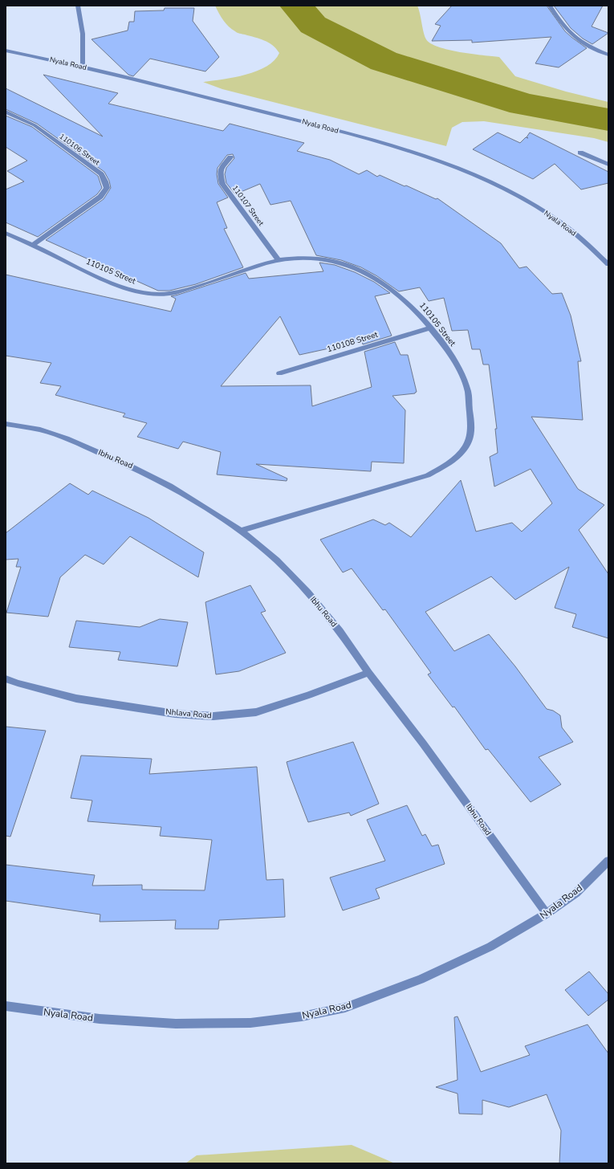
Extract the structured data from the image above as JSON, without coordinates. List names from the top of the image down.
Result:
{
  "streets": {
    "street": [
      "Nyala Road",
      "110106 Street",
      "110107 Street",
      "110105 Street",
      "110108 Street",
      "Ibhu Road",
      "Nhlava Road"
    ]
  },
  "crossings": [
    ["Nyala Road", "Ibhu Road"],
    ["110106 Street", "110105 Street"],
    ["110107 Street", "110105 Street"],
    ["110105 Street", "110108 Street"],
    ["110105 Street", "Ibhu Road"],
    ["Ibhu Road", "Nhlava Road"]
  ]
}
